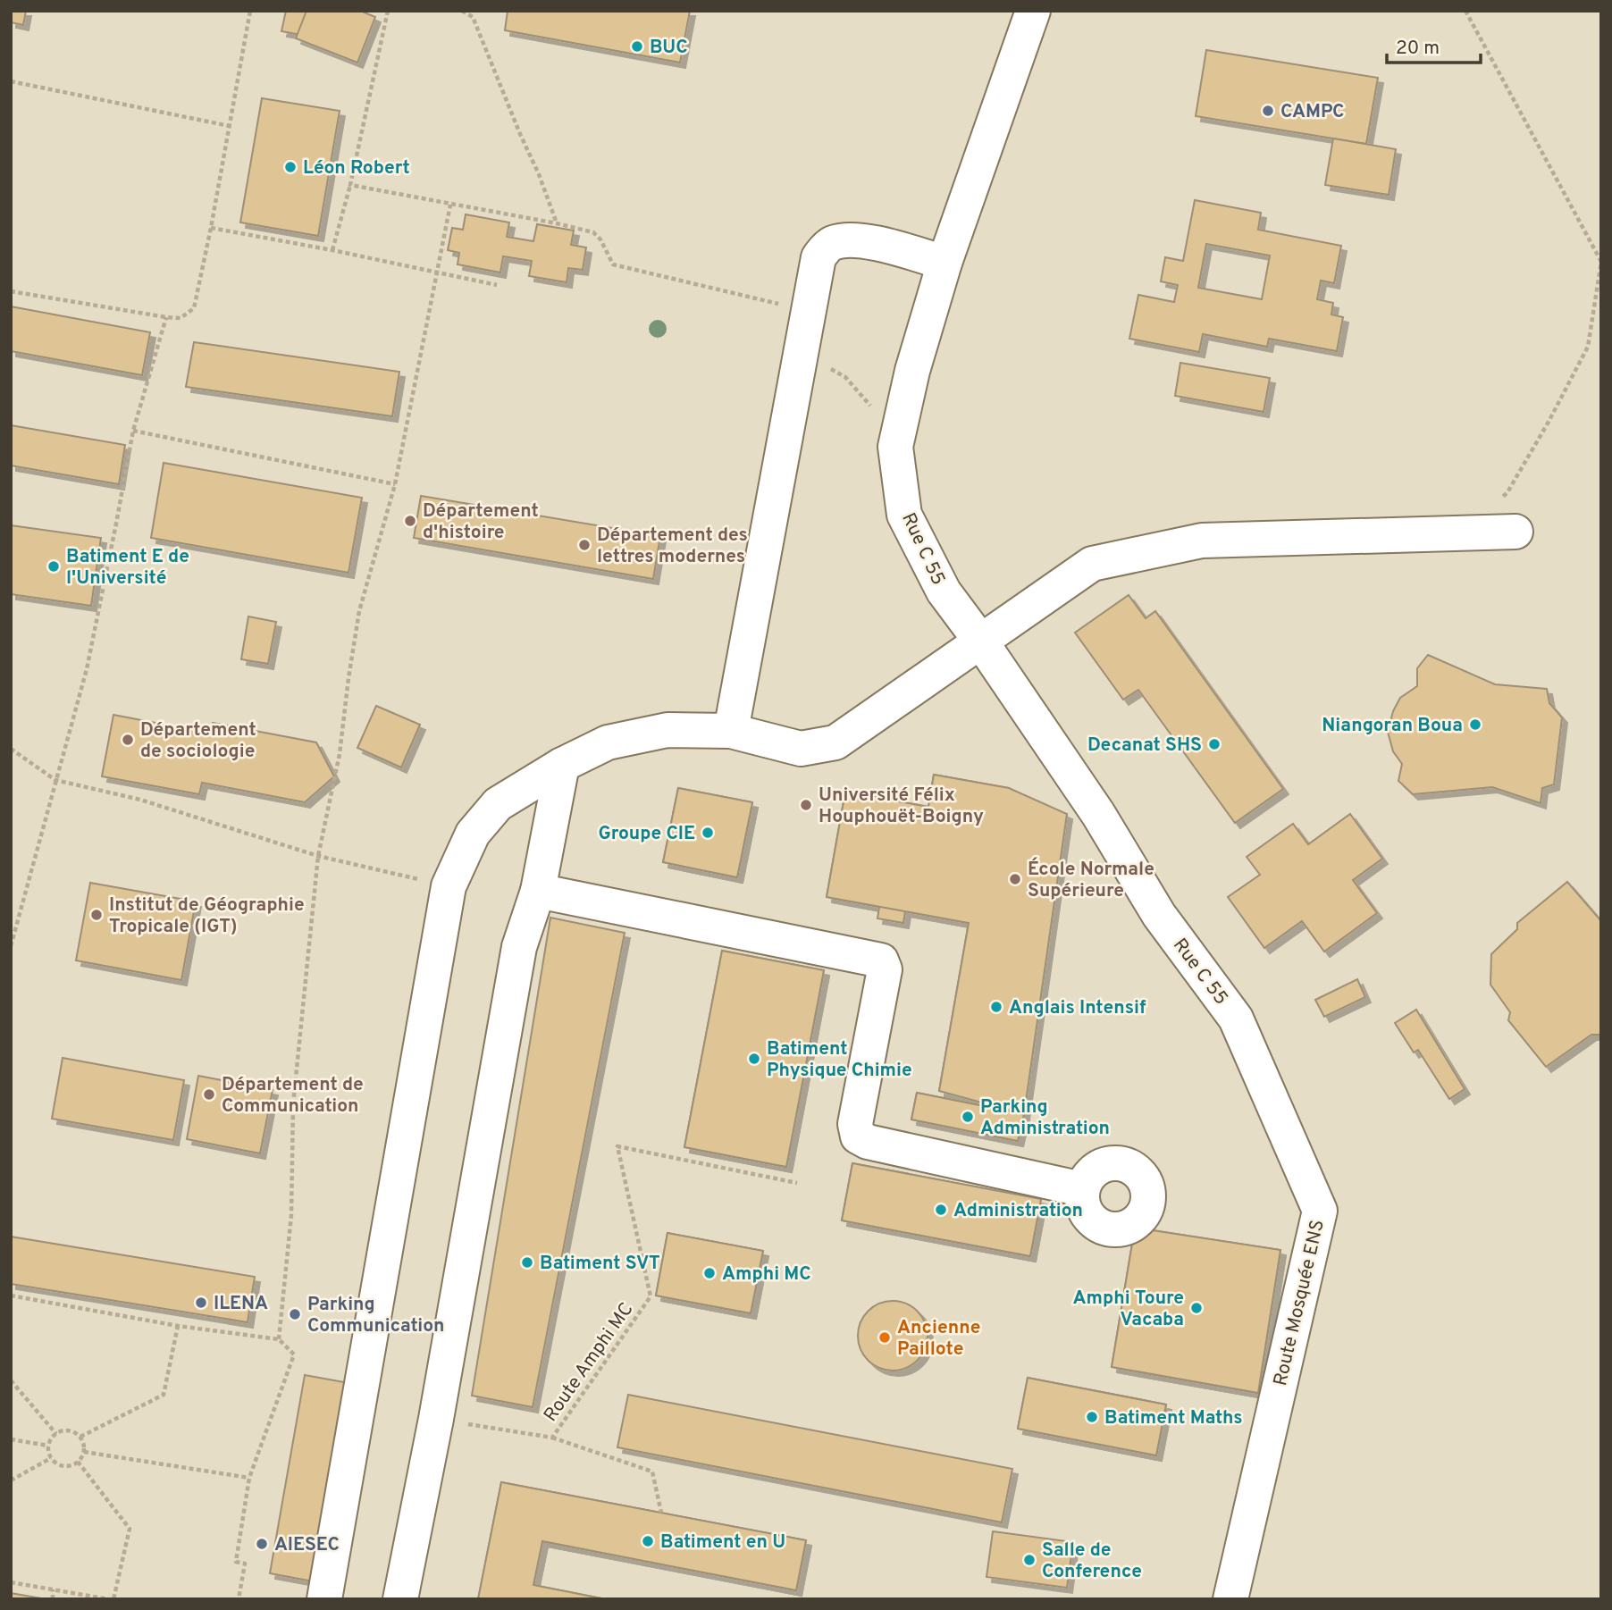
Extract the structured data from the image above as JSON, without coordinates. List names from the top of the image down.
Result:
{
  "streets": {
    "street": ["Rue C 55", "Route Mosquée ENS"],
    "path": ["Route Amphi MC"]
  },
  "crossings": [
    ["Rue C 55", "Route Mosquée ENS"]
  ],
  "places": [
    "BUC",
    "CAMPC",
    "Léon Robert",
    "Département d'histoire",
    "Département des lettres modernes",
    "Batiment E de l'Université",
    "Niangoran Boua",
    "Département de sociologie",
    "Decanat SHS",
    "Université Félix Houphouët-Boigny",
    "Groupe CIE",
    "École Normale Supérieure",
    "Institut de Géographie Tropicale (IGT)",
    "Anglais Intensif",
    "Batiment Physique Chimie",
    "Département de Communication",
    "Parking Administration",
    "Administration",
    "Batiment SVT",
    "Amphi MC",
    "ILENA",
    "Amphi Toure Vacaba",
    "Parking Communication",
    "Ancienne Paillote",
    "Batiment Maths",
    "Batiment en U",
    "AIESEC",
    "Salle de Conference"
  ],
  "scale_bar": "20 m"
}
